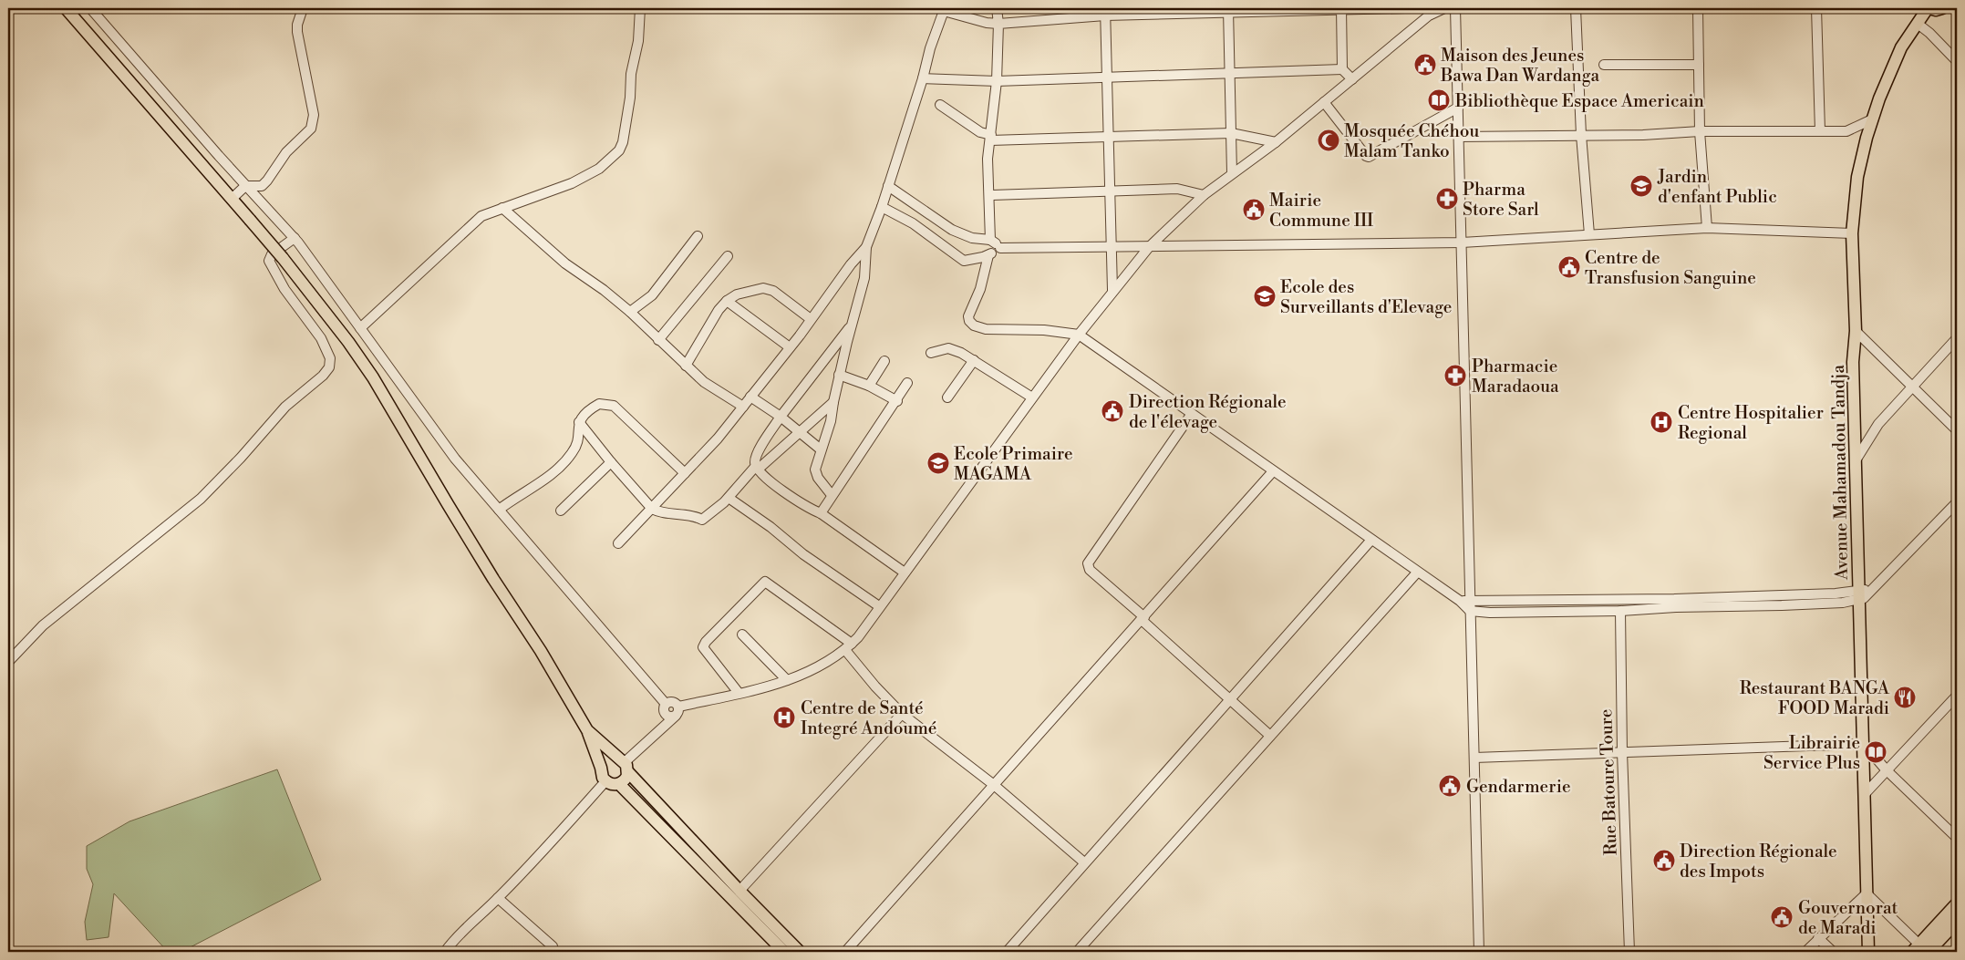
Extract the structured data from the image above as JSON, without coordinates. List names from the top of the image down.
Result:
{
  "streets": {
    "main road": ["Avenue Mahamadou Tandja"],
    "street": ["Rue Batoure Toure"]
  },
  "places": {
    "public building": [
      "Maison des Jeunes Bawa Dan Wardanga",
      "Mairie Commune III",
      "Centre de Transfusion Sanguine",
      "Direction Régionale de l'élevage",
      "Gendarmerie",
      "Direction Régionale des Impots",
      "Gouvernorat de Maradi"
    ],
    "library": ["Bibliothèque Espace Americain", "Librairie Service Plus"],
    "mosque": ["Mosquée Chéhou Malam Tanko"],
    "school or university": ["Jardin d'enfant Public", "Ecole des Surveillants d'Elevage", "Ecole Primaire MAGAMA"],
    "pharmacy": ["Pharma Store Sarl", "Pharmacie Maradaoua"],
    "hospital": ["Centre Hospitalier Regional", "Centre de Santé Integré Andoumé"],
    "restaurant": ["Restaurant BANGA FOOD Maradi"]
  }
}
